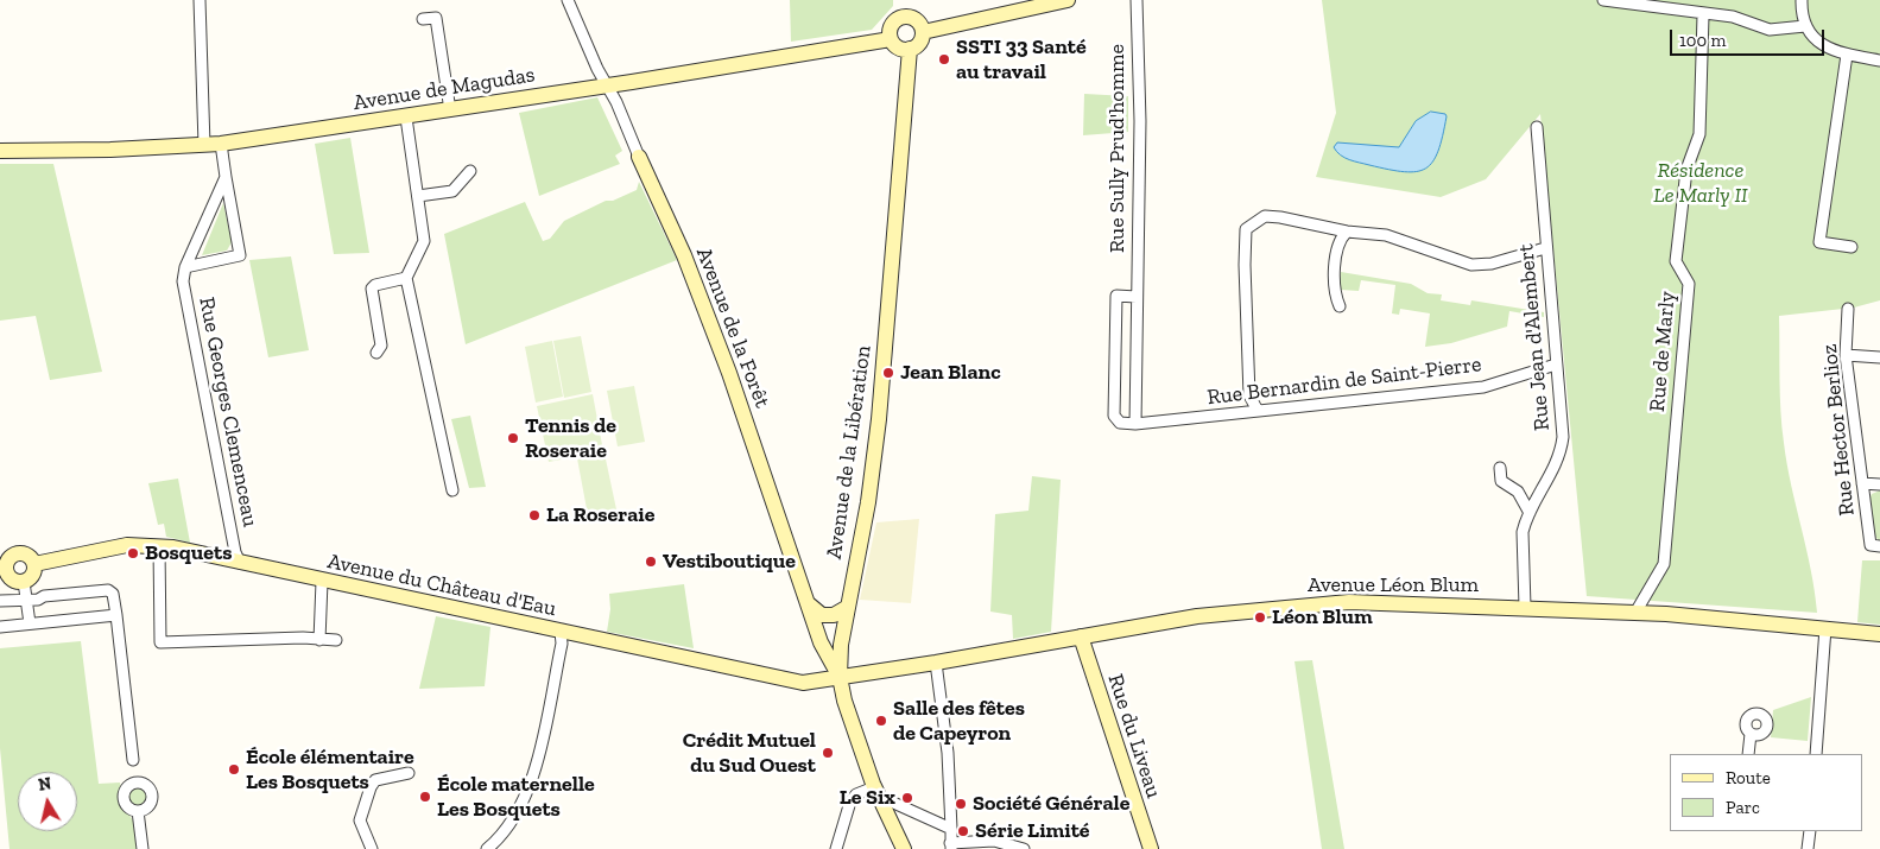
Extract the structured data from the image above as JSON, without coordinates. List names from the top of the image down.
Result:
{
  "streets": {
    "street": [
      "Avenue de Magudas",
      "Rue Sully Prud'homme",
      "Avenue de la Forêt",
      "Rue Jean d'Alembert",
      "Rue de Marly",
      "Rue Bernardin de Saint-Pierre",
      "Rue Georges Clemenceau",
      "Rue Hector Berlioz",
      "Avenue de la Libération",
      "Avenue du Château d'Eau",
      "Avenue Léon Blum",
      "Rue du Liveau"
    ]
  },
  "crossings": [
    ["Avenue de Magudas", "Avenue de la Forêt"],
    ["Avenue de Magudas", "Avenue de la Libération"],
    ["Rue Sully Prud'homme", "Rue Bernardin de Saint-Pierre"],
    ["Avenue de la Forêt", "Avenue de la Libération"],
    ["Avenue de la Forêt", "Avenue du Château d'Eau"],
    ["Avenue de la Forêt", "Avenue Léon Blum"],
    ["Rue Jean d'Alembert", "Rue Bernardin de Saint-Pierre"],
    ["Rue Jean d'Alembert", "Avenue Léon Blum"],
    ["Rue de Marly", "Avenue Léon Blum"],
    ["Rue Georges Clemenceau", "Avenue du Château d'Eau"],
    ["Avenue de la Libération", "Avenue du Château d'Eau"],
    ["Avenue de la Libération", "Avenue Léon Blum"],
    ["Avenue du Château d'Eau", "Avenue Léon Blum"],
    ["Avenue Léon Blum", "Rue du Liveau"]
  ],
  "parks": ["Résidence Le Marly II"],
  "places": [
    "SSTI 33 Santé au travail",
    "Jean Blanc",
    "Tennis de Roseraie",
    "La Roseraie",
    "Bosquets",
    "Vestiboutique",
    "Léon Blum",
    "Salle des fêtes de Capeyron",
    "Crédit Mutuel du Sud Ouest",
    "École élémentaire Les Bosquets",
    "École maternelle Les Bosquets",
    "Le Six",
    "Société Générale",
    "Série Limité"
  ],
  "legend": ["Route", "Parc"],
  "scale_bar": "100 m",
  "north": "top"
}
